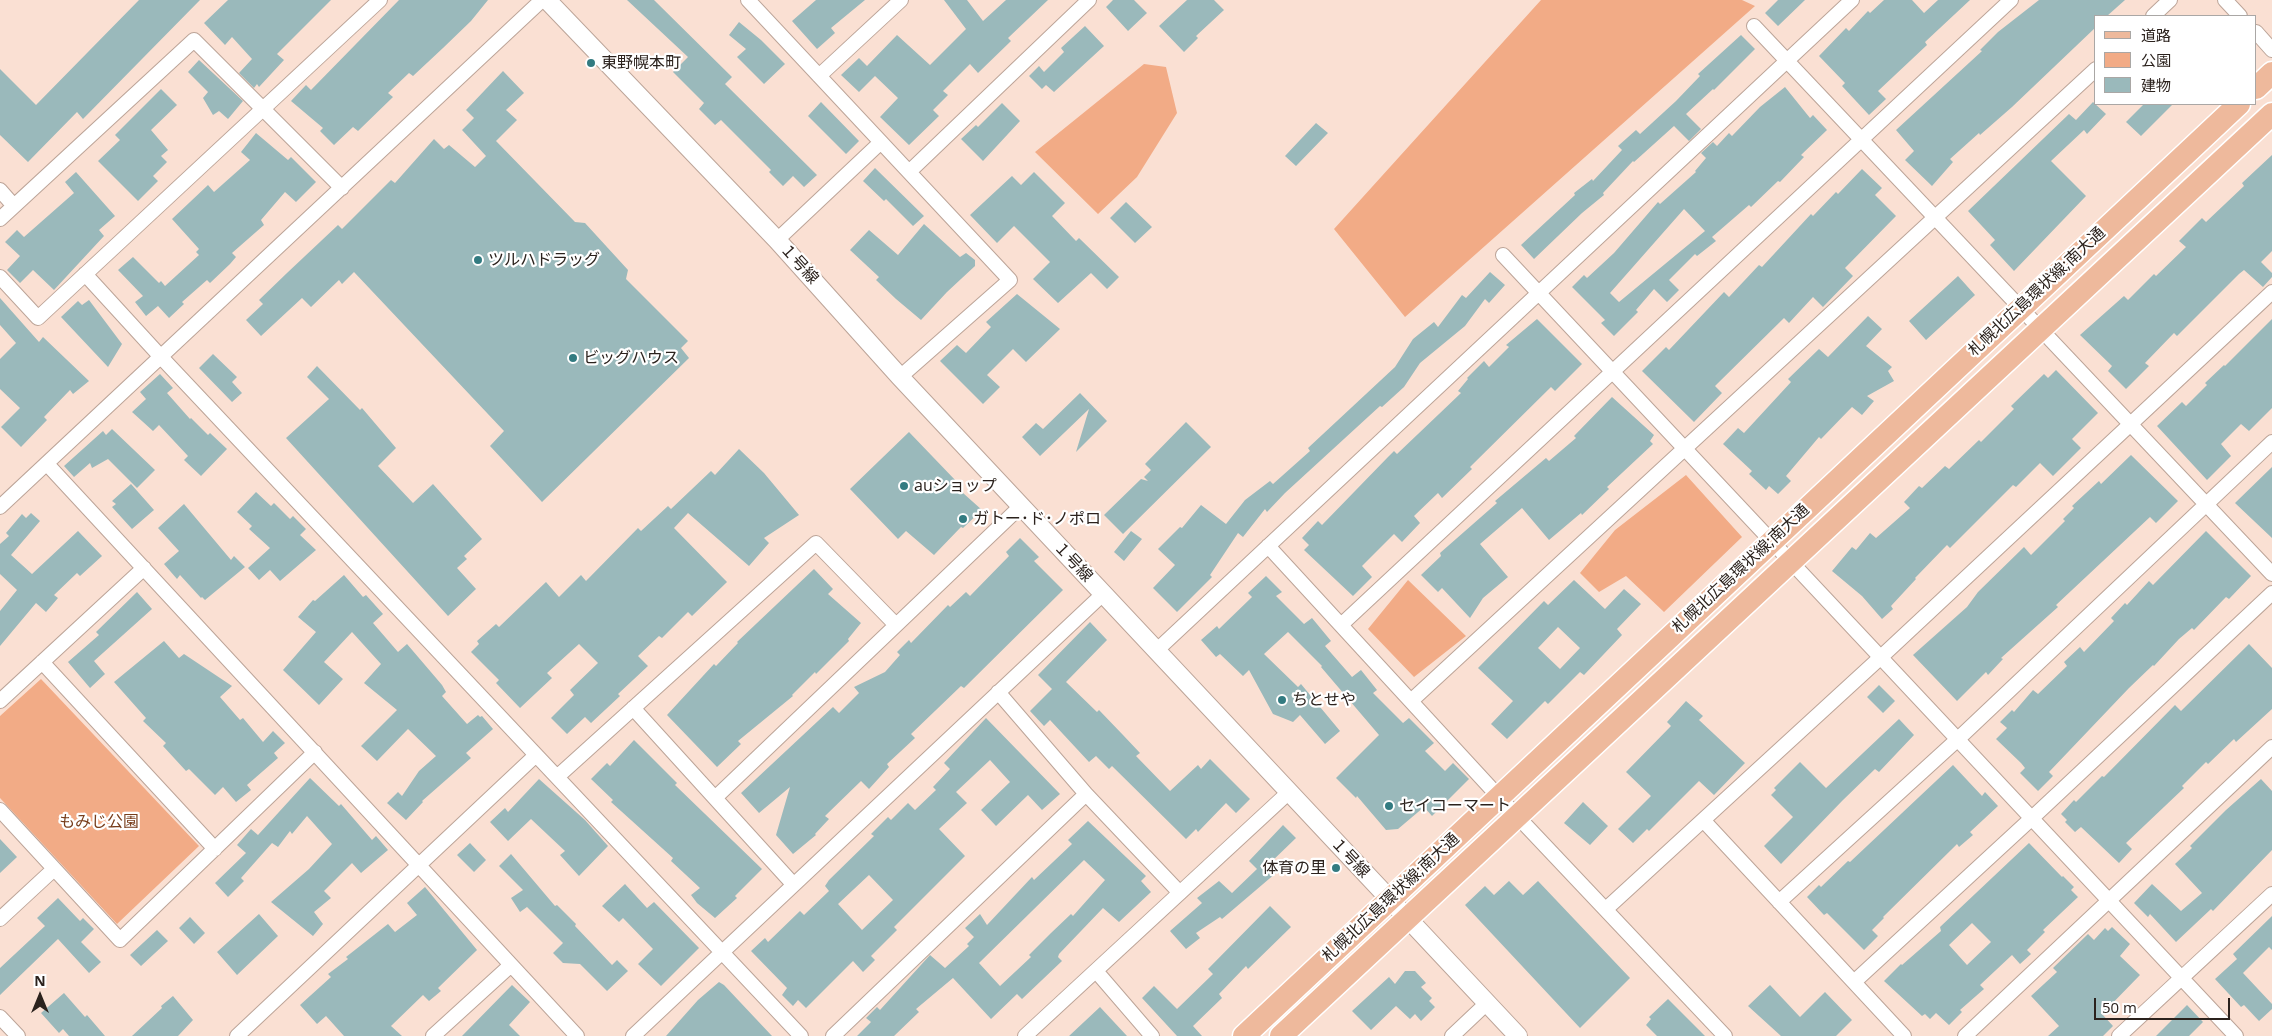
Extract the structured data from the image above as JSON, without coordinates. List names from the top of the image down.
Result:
{
  "streets": {
    "main road": ["札幌北広島環状線;南大通"],
    "street": ["１号線"]
  },
  "crossings": [
    ["１号線", "札幌北広島環状線;南大通"]
  ],
  "parks": ["もみじ公園"],
  "places": [
    "東野幌本町",
    "ツルハドラッグ",
    "ビッグハウス",
    "auショップ",
    "ガトー･ド･ノポロ",
    "ちとせや",
    "セイコーマート",
    "体育の里"
  ],
  "legend": ["道路", "公園", "建物"],
  "scale_bar": "50 m",
  "north": "top"
}
